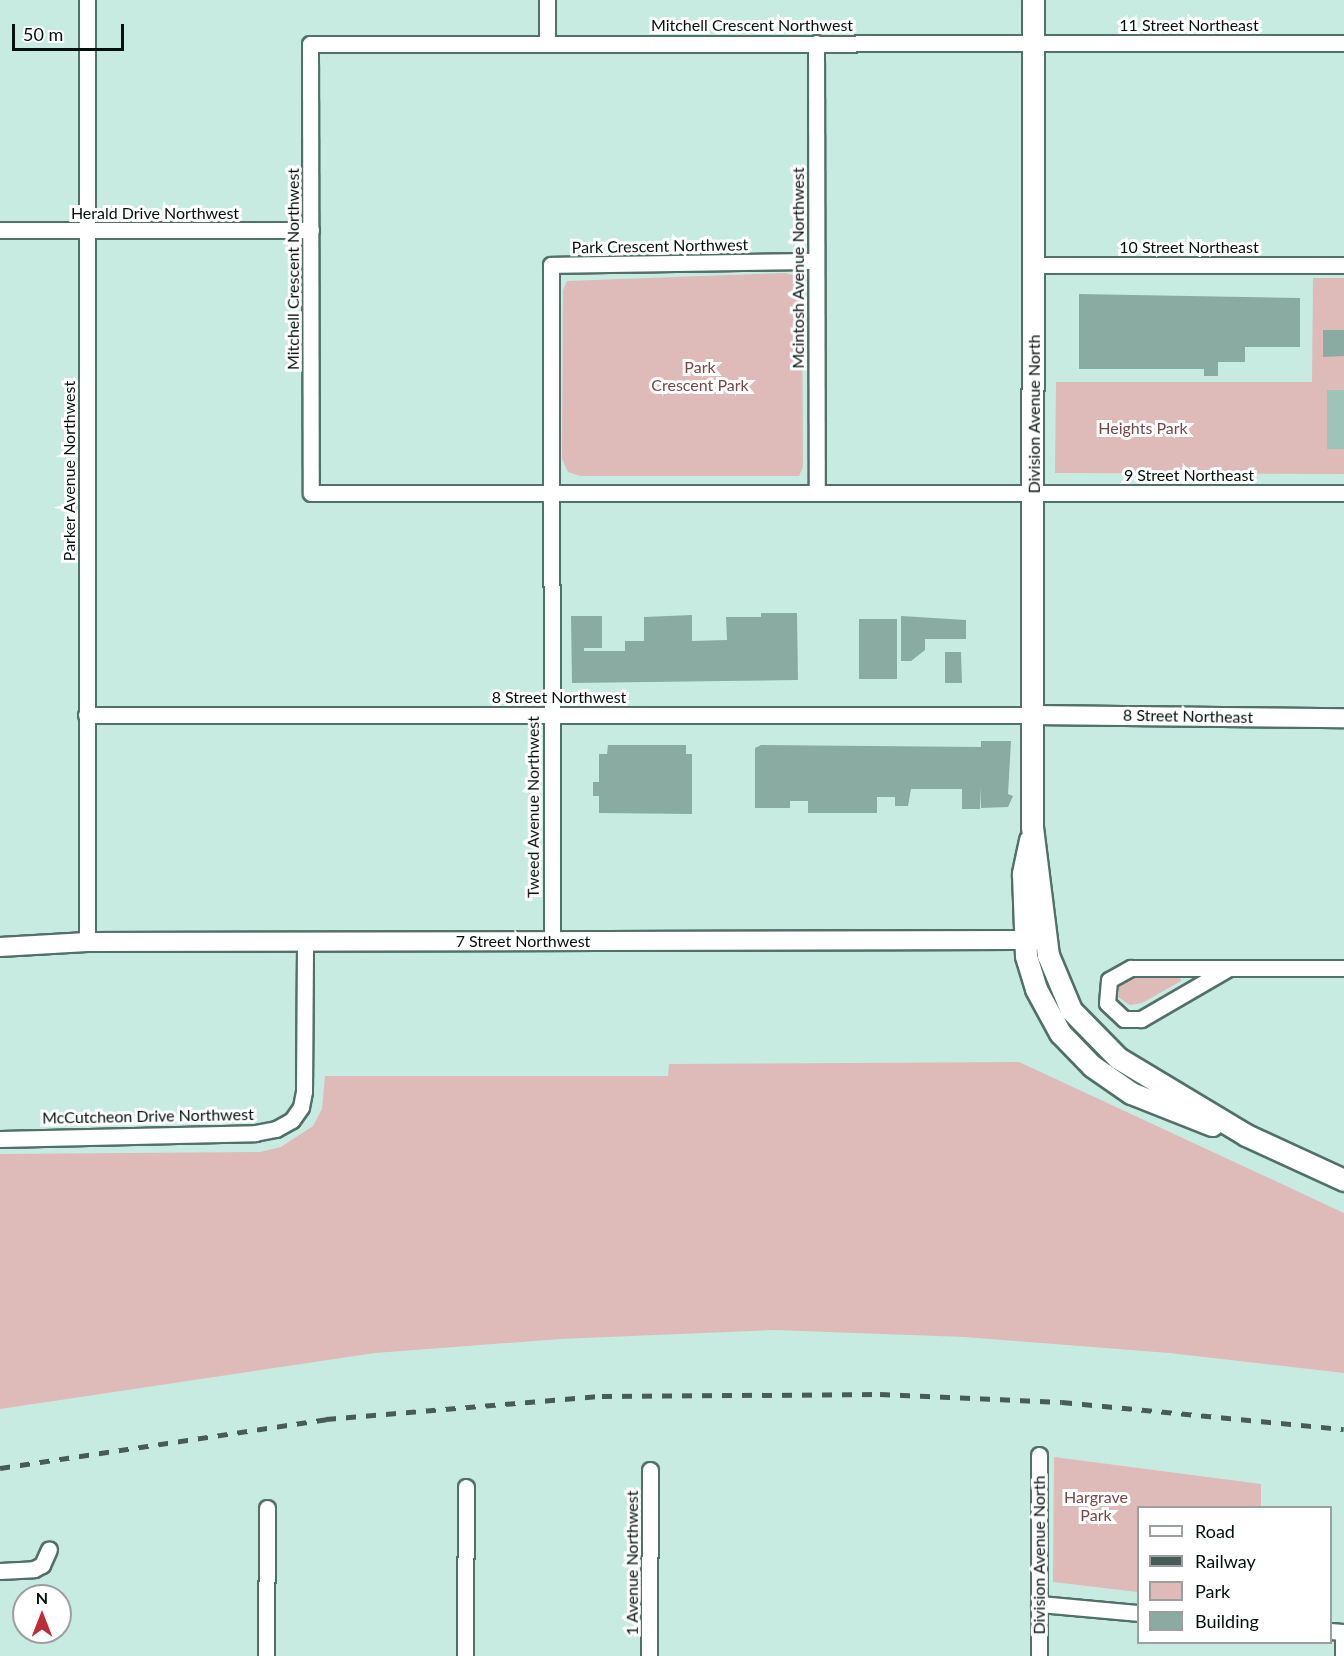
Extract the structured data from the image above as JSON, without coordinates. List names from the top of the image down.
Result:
{
  "streets": {
    "main road": ["Division Avenue North"],
    "street": [
      "Mitchell Crescent Northwest",
      "11 Street Northeast",
      "Herald Drive Northwest",
      "Park Crescent Northwest",
      "10 Street Northeast",
      "Mcintosh Avenue Northwest",
      "Parker Avenue Northwest",
      "9 Street Northeast",
      "8 Street Northwest",
      "8 Street Northeast",
      "Tweed Avenue Northwest",
      "7 Street Northwest",
      "McCutcheon Drive Northwest",
      "1 Avenue Northwest"
    ]
  },
  "crossings": [
    ["Mitchell Crescent Northwest", "11 Street Northeast"],
    ["Mitchell Crescent Northwest", "Herald Drive Northwest"],
    ["Mitchell Crescent Northwest", "Park Crescent Northwest"],
    ["Mitchell Crescent Northwest", "Mcintosh Avenue Northwest"],
    ["Mitchell Crescent Northwest", "Division Avenue North"],
    ["Mitchell Crescent Northwest", "9 Street Northeast"],
    ["Mitchell Crescent Northwest", "Tweed Avenue Northwest"],
    ["11 Street Northeast", "Division Avenue North"],
    ["Herald Drive Northwest", "Parker Avenue Northwest"],
    ["Park Crescent Northwest", "Mcintosh Avenue Northwest"],
    ["Park Crescent Northwest", "Tweed Avenue Northwest"],
    ["10 Street Northeast", "Division Avenue North"],
    ["Division Avenue North", "9 Street Northeast"],
    ["Division Avenue North", "8 Street Northwest"],
    ["Division Avenue North", "8 Street Northeast"],
    ["Division Avenue North", "7 Street Northwest"],
    ["Parker Avenue Northwest", "8 Street Northwest"],
    ["Parker Avenue Northwest", "7 Street Northwest"],
    ["8 Street Northwest", "8 Street Northeast"],
    ["8 Street Northwest", "Tweed Avenue Northwest"],
    ["Tweed Avenue Northwest", "7 Street Northwest"],
    ["7 Street Northwest", "McCutcheon Drive Northwest"]
  ],
  "parks": ["Park Crescent Park", "Heights Park", "Hargrave Park"],
  "legend": [
    "Road",
    "Railway",
    "Park",
    "Building"
  ],
  "scale_bar": "50 m",
  "north": "top"
}
